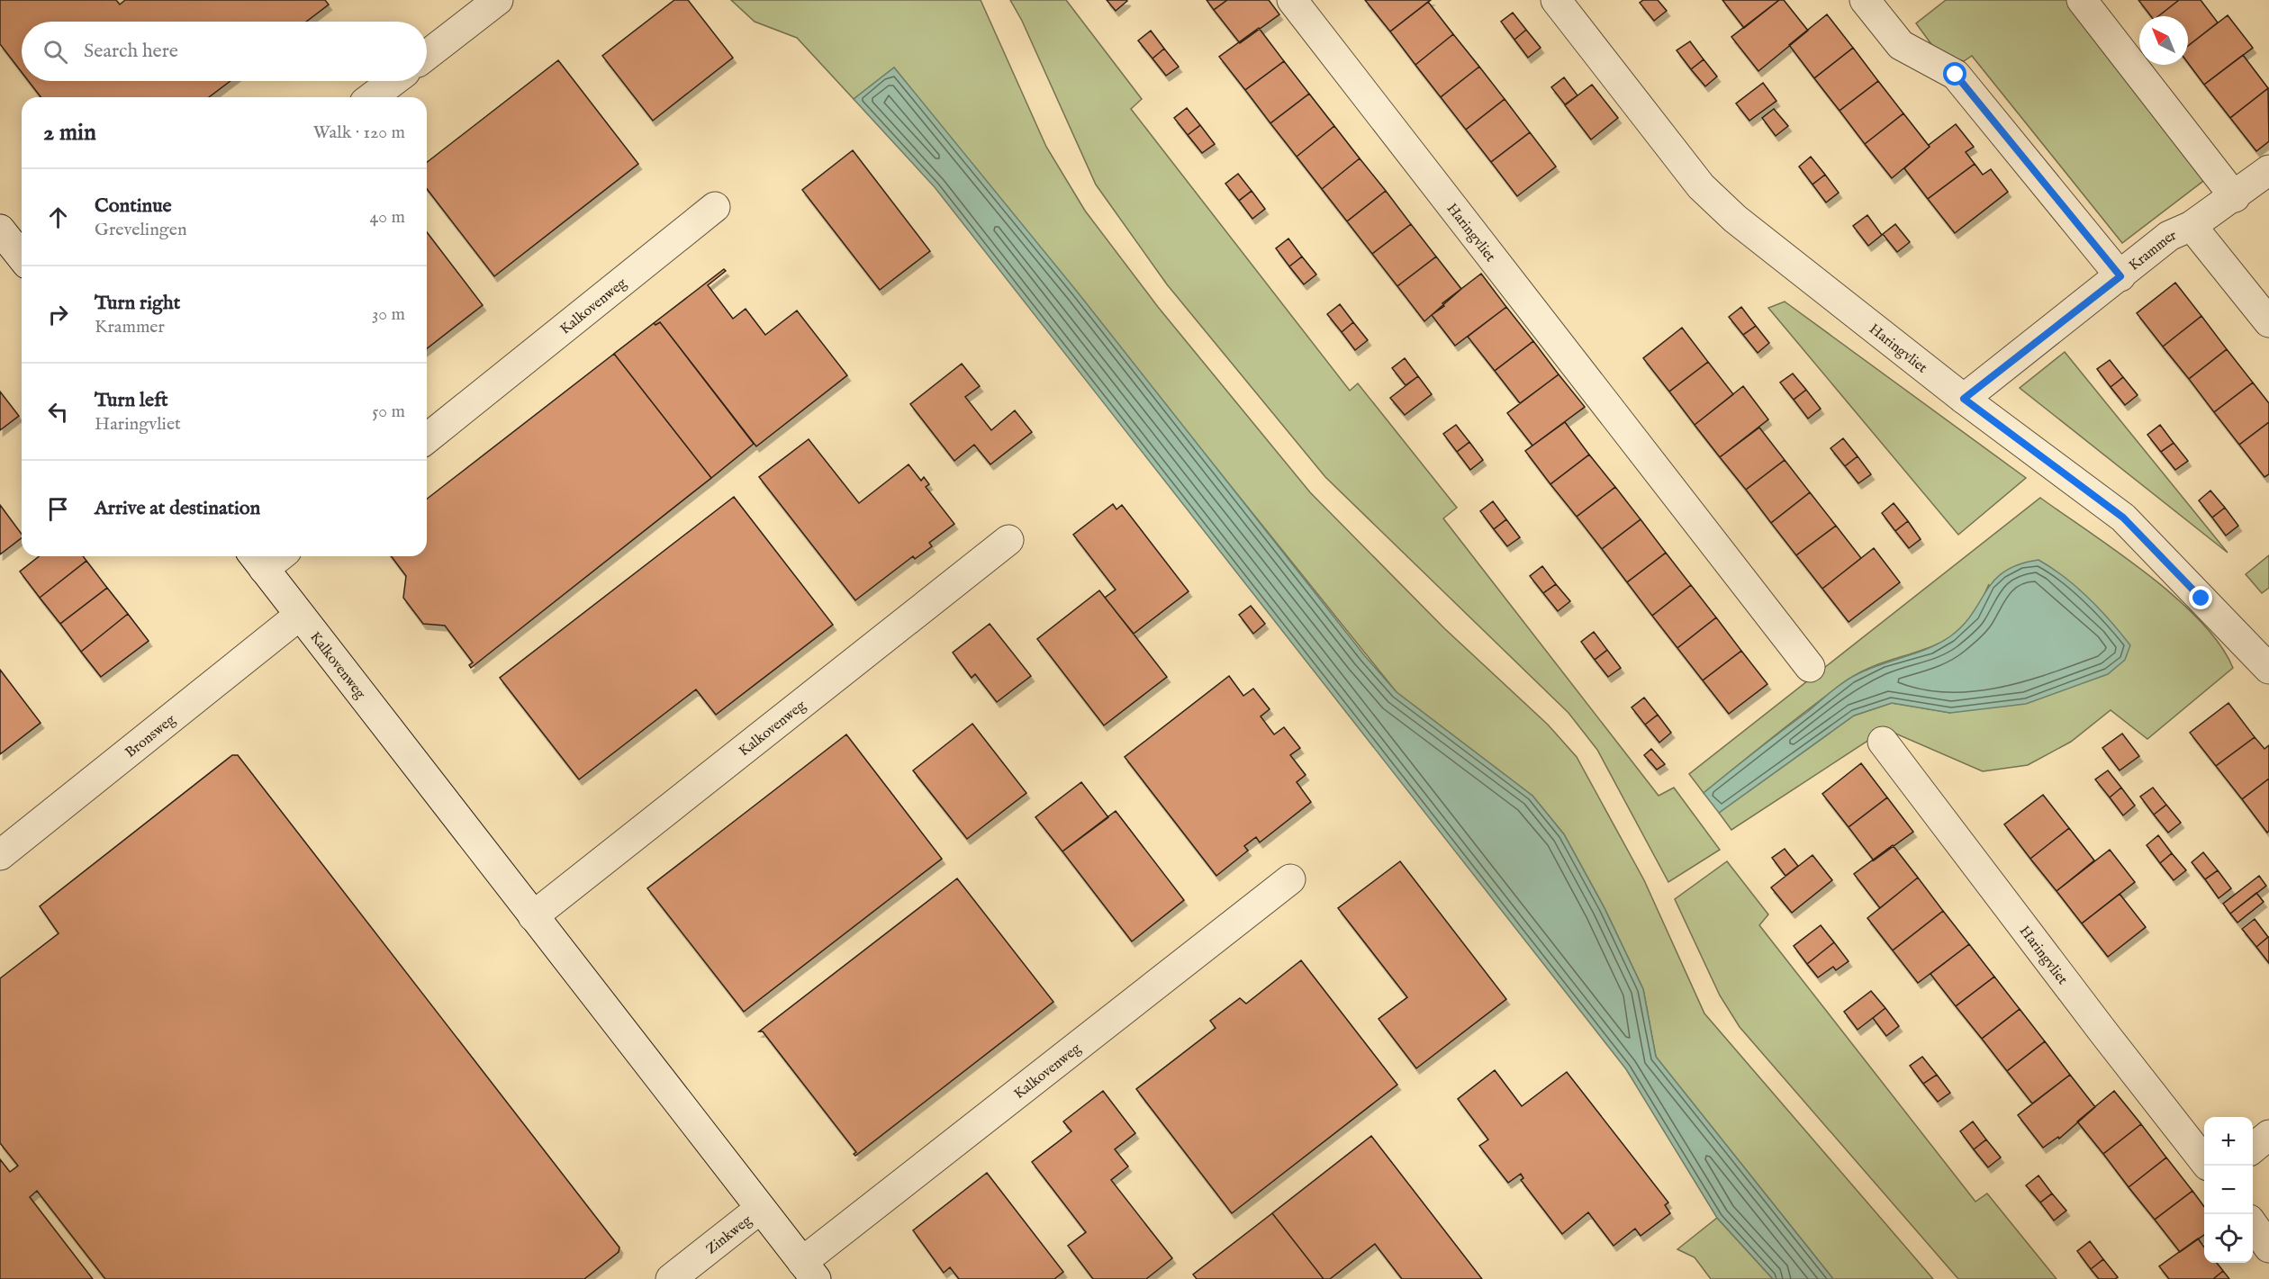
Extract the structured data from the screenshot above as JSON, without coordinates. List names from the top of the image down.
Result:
{
  "streets": {
    "street": [
      "Haringvliet",
      "Krammer",
      "Kalkovenweg",
      "Bronsweg",
      "Zinkweg"
    ]
  },
  "crossings": [
    ["Haringvliet", "Krammer"],
    ["Kalkovenweg", "Bronsweg"],
    ["Kalkovenweg", "Zinkweg"]
  ],
  "north": "top left",
  "page": {
    "search": "Search here",
    "heading": ["2 min", "Walk · 120 m"],
    "list": [
      ["Continue", "Grevelingen", "40 m"],
      ["Turn right", "Krammer", "30 m"],
      ["Turn left", "Haringvliet", "50 m"],
      "Arrive at destination"
    ],
    "map_buttons": ["+", "−"]
  }
}
